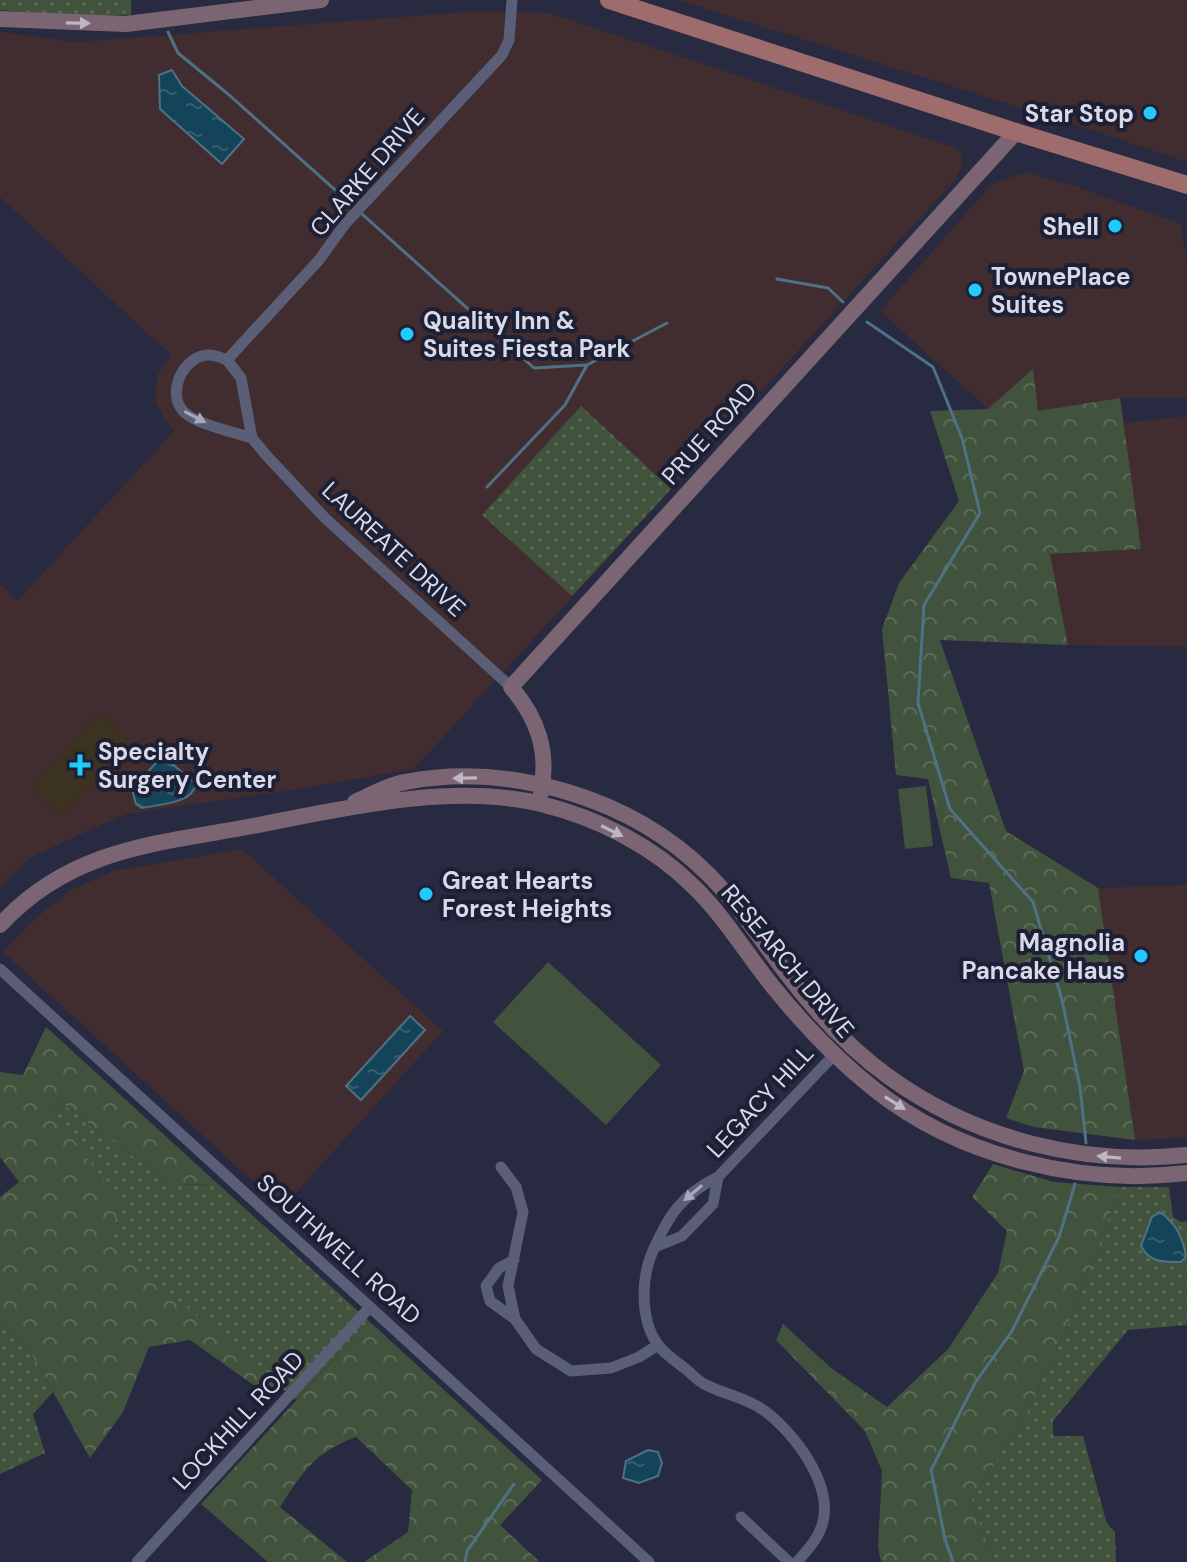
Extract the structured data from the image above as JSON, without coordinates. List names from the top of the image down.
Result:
{
  "streets": {
    "main road": ["PRUE ROAD", "RESEARCH DRIVE"],
    "street": [
      "CLARKE DRIVE",
      "LAUREATE DRIVE",
      "LEGACY HILL",
      "SOUTHWELL ROAD",
      "LOCKHILL ROAD"
    ]
  },
  "crossings": [
    ["CLARKE DRIVE", "LAUREATE DRIVE"],
    ["PRUE ROAD", "LAUREATE DRIVE"],
    ["RESEARCH DRIVE", "LEGACY HILL"],
    ["SOUTHWELL ROAD", "LOCKHILL ROAD"]
  ],
  "places": {
    "other": [
      "Star Stop",
      "Shell",
      "TownePlace Suites",
      "Quality Inn & Suites Fiesta Park",
      "Great Hearts Forest Heights",
      "Magnolia Pancake Haus"
    ],
    "health": ["Specialty Surgery Center"]
  }
}
